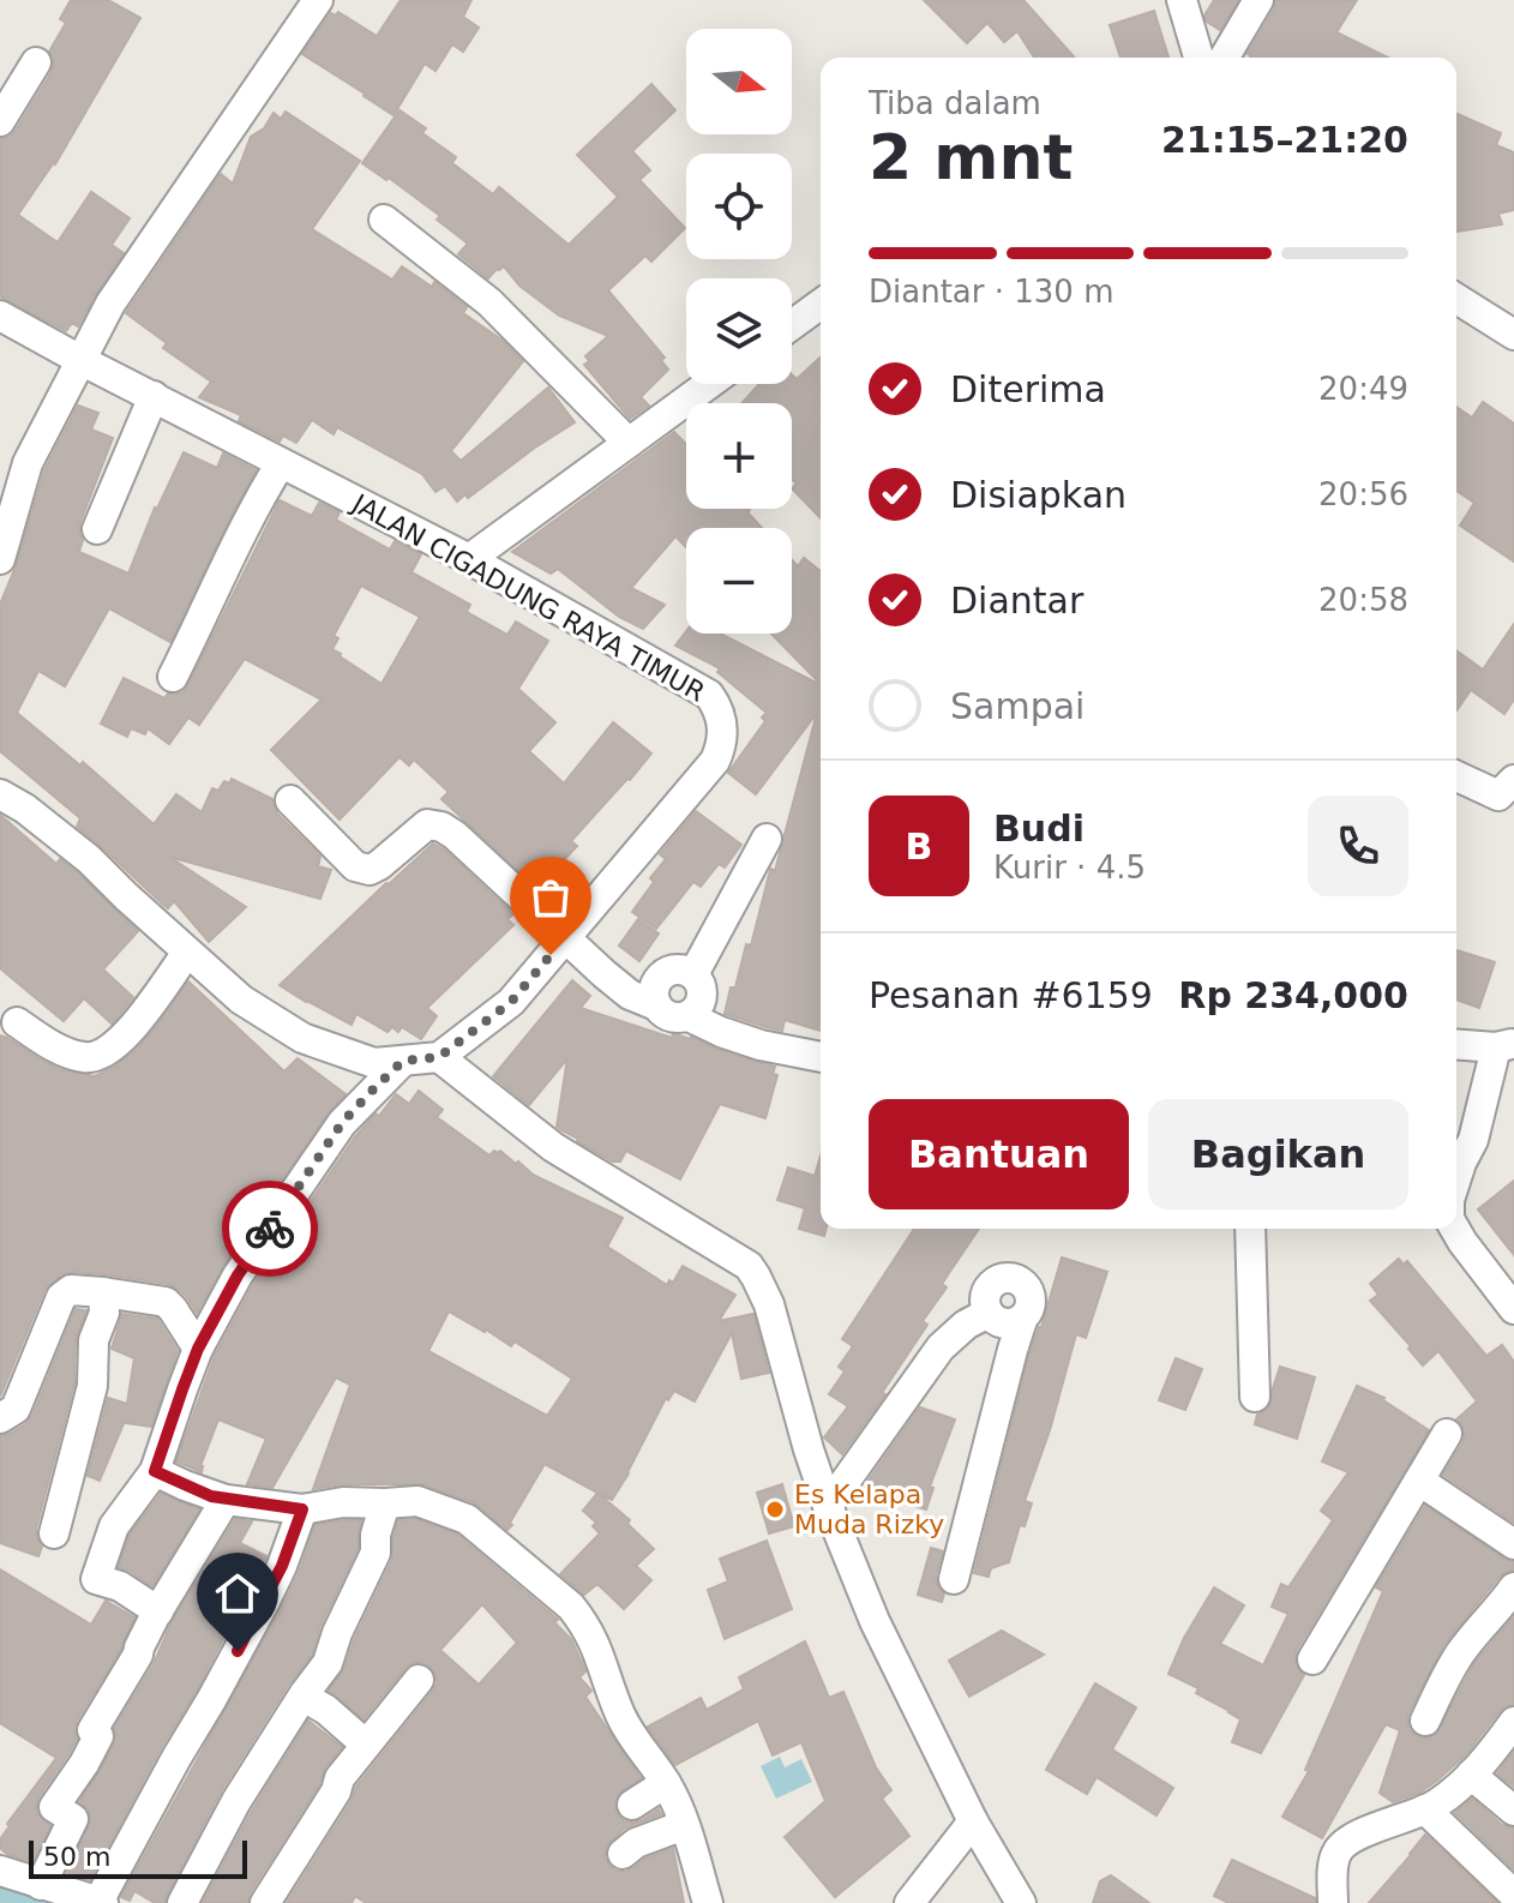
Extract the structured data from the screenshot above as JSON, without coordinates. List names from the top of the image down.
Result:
{
  "streets": {
    "street": ["JALAN CIGADUNG RAYA TIMUR"]
  },
  "places": ["Es Kelapa Muda Rizky"],
  "scale_bar": "50 m",
  "north": "right",
  "page": {
    "map_buttons": ["+", "−"],
    "heading": ["2 mnt", "Tiba dalam", "21:15–21:20"],
    "panel": [
      "Budi",
      "Kurir · 4.5",
      "Pesanan #6159",
      "Rp 234,000"
    ],
    "bar": "Diantar · 130 m",
    "list": [
      ["Diterima", "20:49"],
      ["Disiapkan", "20:56"],
      ["Diantar", "20:58"],
      "Sampai"
    ],
    "round": "B",
    "buttons": ["Bantuan", "Bagikan"],
    "scale": "50 m"
  }
}
